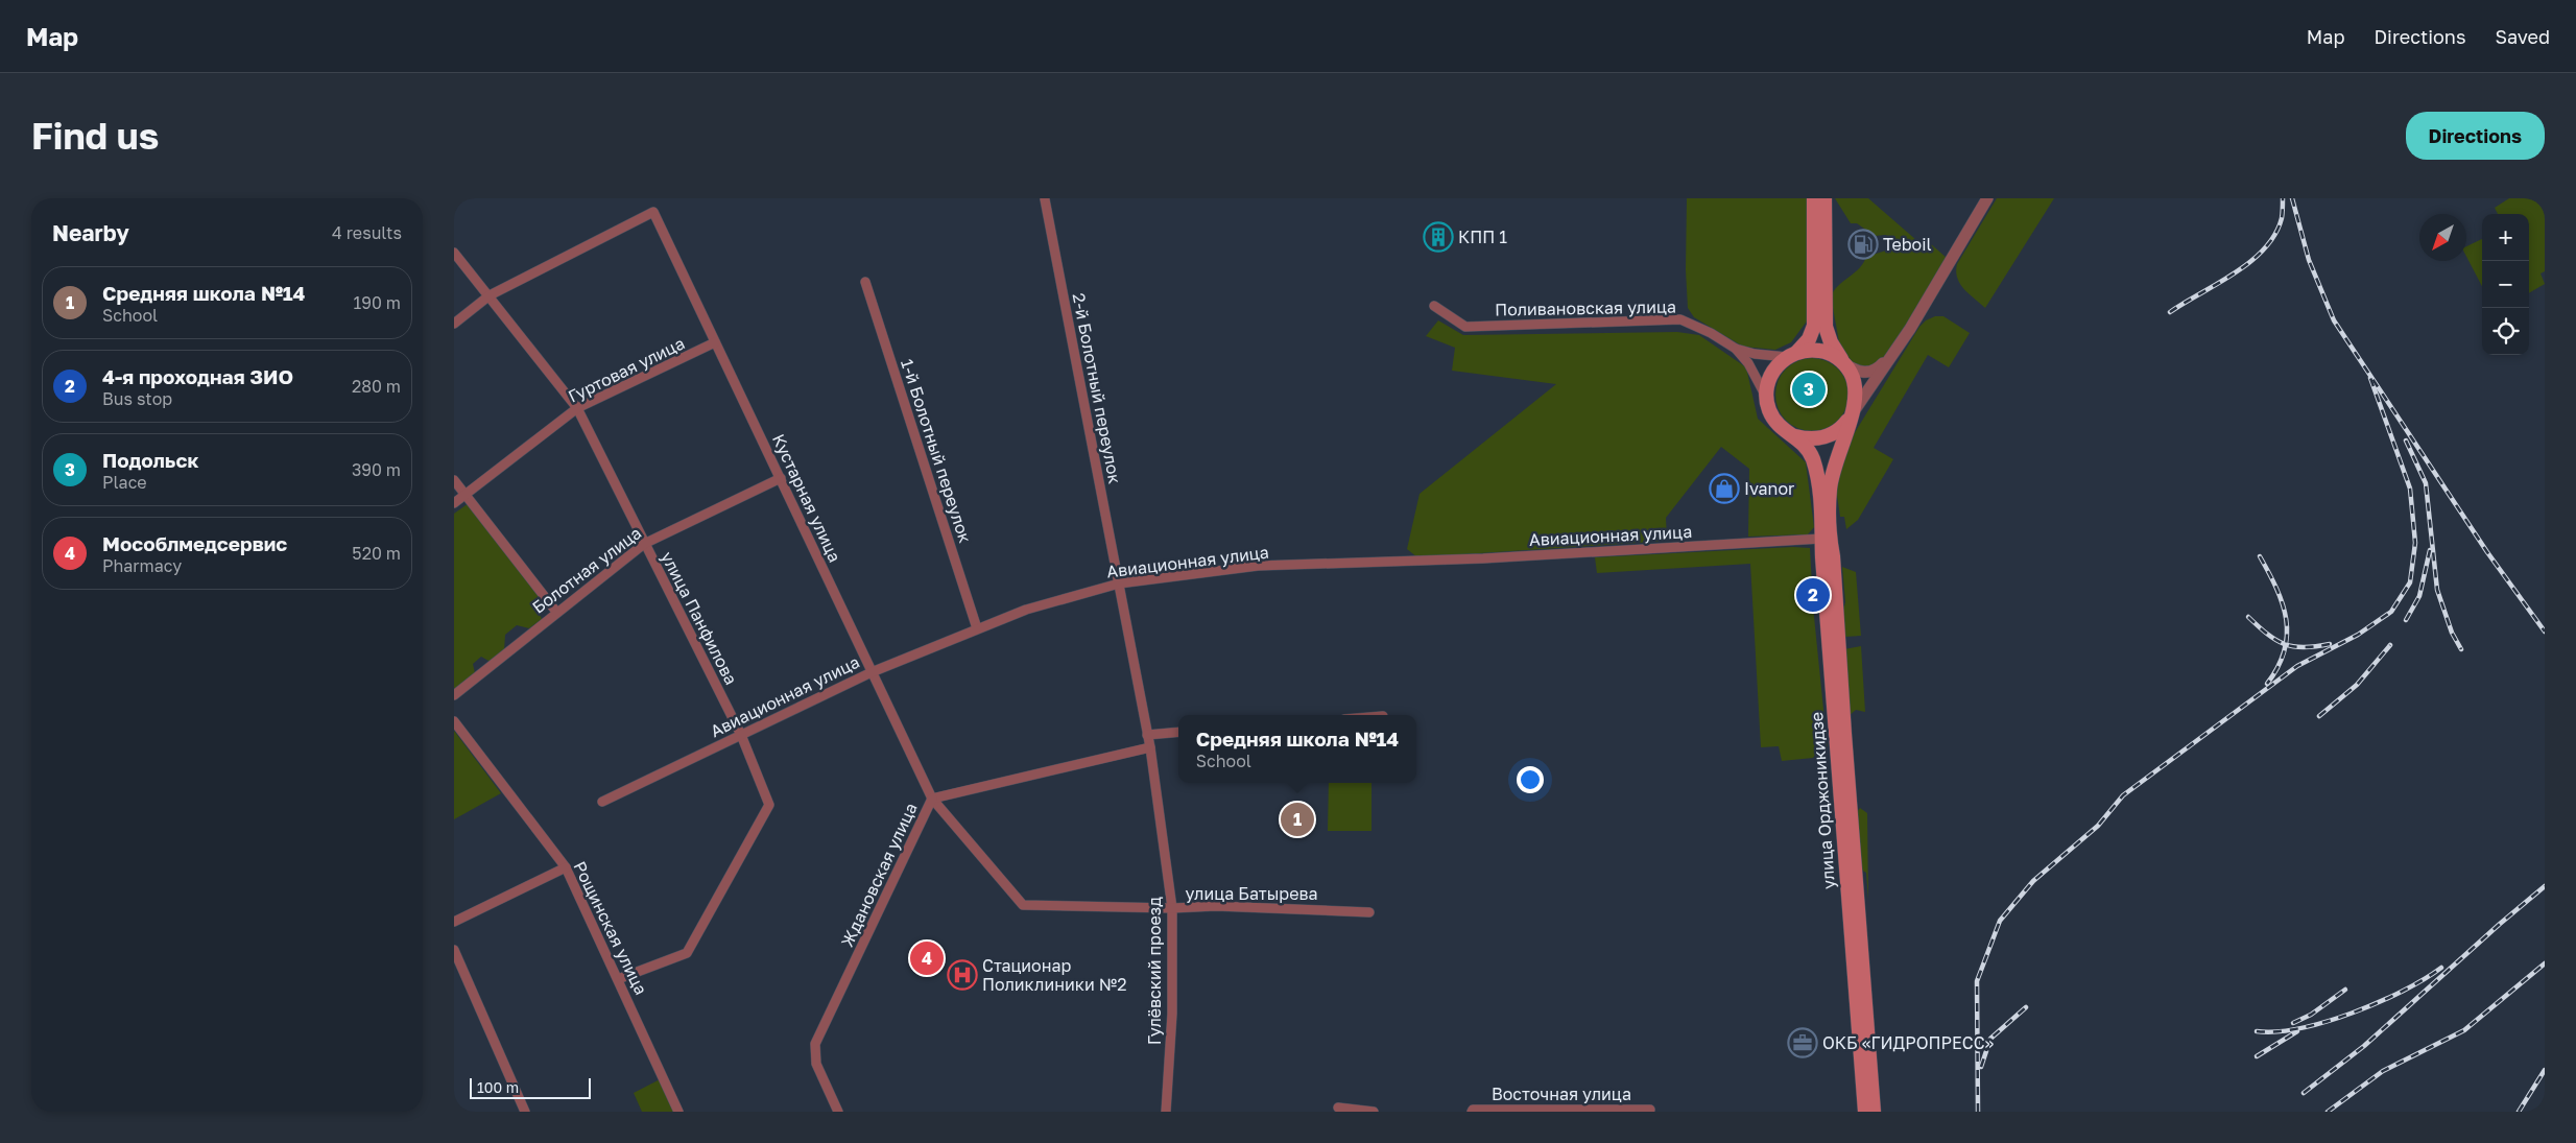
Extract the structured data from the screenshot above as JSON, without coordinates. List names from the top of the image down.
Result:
{
  "streets": {
    "main road": ["улица Орджоникидзе"],
    "street": [
      "Поливановская улица",
      "Гуртовая улица",
      "2-й Болотный переулок",
      "1-й Болотный переулок",
      "Кустарная улица",
      "Авиационная улица",
      "Болотная улица",
      "улица Панфилова",
      "Ждановская улица",
      "улица Батырева",
      "Рощинская улица",
      "Гулёвский проезд",
      "Восточная улица"
    ]
  },
  "crossings": [
    ["Гуртовая улица", "Кустарная улица"],
    ["Гуртовая улица", "улица Панфилова"],
    ["2-й Болотный переулок", "Авиационная улица"],
    ["2-й Болотный переулок", "Гулёвский проезд"],
    ["1-й Болотный переулок", "Авиационная улица"],
    ["Кустарная улица", "Авиационная улица"],
    ["Кустарная улица", "Болотная улица"],
    ["Кустарная улица", "улица Панфилова"],
    ["Кустарная улица", "Ждановская улица"],
    ["Кустарная улица", "улица Батырева"],
    ["Авиационная улица", "улица Панфилова"],
    ["Авиационная улица", "улица Орджоникидзе"],
    ["Авиационная улица", "Гулёвский проезд"],
    ["Болотная улица", "улица Панфилова"],
    ["улица Панфилова", "Рощинская улица"],
    ["Ждановская улица", "улица Батырева"],
    ["Ждановская улица", "Гулёвский проезд"],
    ["улица Батырева", "Гулёвский проезд"]
  ],
  "places": {
    "building": ["КПП 1"],
    "fuel station": ["Teboil"],
    "shop": ["Ivanor"],
    "hospital": ["Стационар Поликлиники №2"],
    "office": ["ОКБ «ГИДРОПРЕСС»"]
  },
  "scale_bar": "100 m",
  "north": "bottom left",
  "page": {
    "header": "Map",
    "nav": ["Map", "Directions", "Saved"],
    "buttons": "Directions",
    "title": "Find us",
    "heading": ["Nearby", "4 results"],
    "map_buttons": ["+", "−"],
    "list": [
      {
        "mark": "1",
        "name": "Средняя школа №14",
        "note": "School",
        "value": "190 m"
      },
      {
        "mark": "2",
        "name": "4-я проходная ЗИО",
        "note": "Bus stop",
        "value": "280 m"
      },
      {
        "mark": "3",
        "name": "Подольск",
        "note": "Place",
        "value": "390 m"
      },
      {
        "mark": "4",
        "name": "Мособлмедсервис",
        "note": "Pharmacy",
        "value": "520 m"
      }
    ],
    "pins": [
      "3",
      "2",
      "1",
      "4"
    ],
    "popup": ["Средняя школа №14", "School"],
    "scale": "100 m"
  }
}
